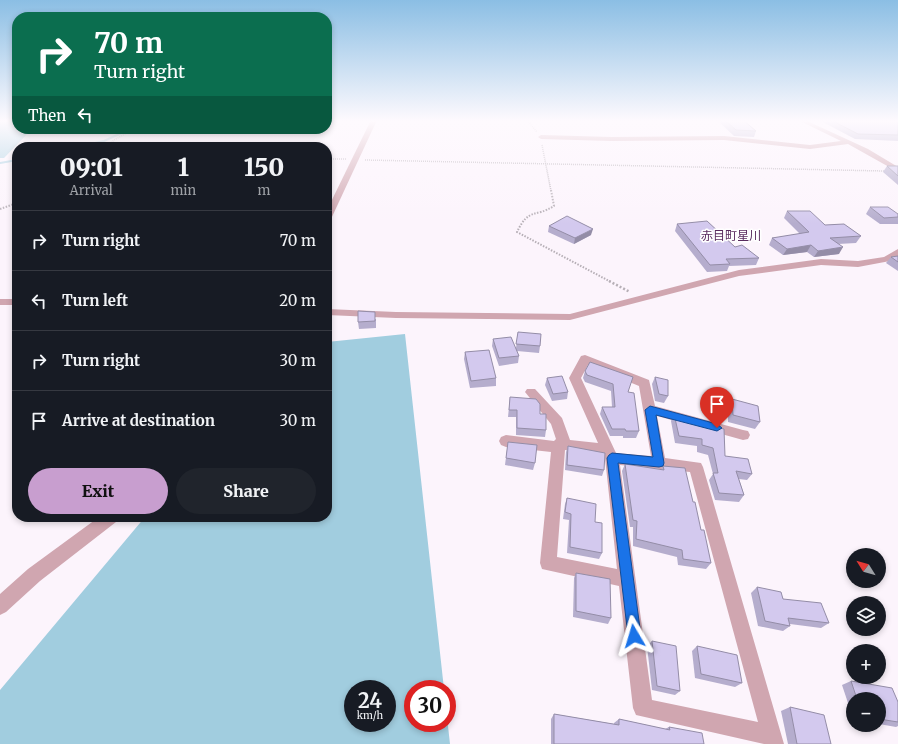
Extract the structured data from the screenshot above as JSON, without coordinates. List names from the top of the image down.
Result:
{
  "districts": ["赤目町星川"],
  "north": "top left",
  "page": {
    "turn": ["70 m", "Turn right"],
    "then": "Then",
    "eta": [
      "09:01",
      "Arrival",
      "1",
      "min",
      "150",
      "m"
    ],
    "list": [
      {
        "name": "Turn right",
        "value": "70 m"
      },
      {
        "name": "Turn left",
        "value": "20 m"
      },
      {
        "name": "Turn right",
        "value": "30 m"
      },
      {
        "name": "Arrive at destination",
        "value": "30 m"
      }
    ],
    "buttons": ["Exit", "Share"],
    "map_buttons": ["+", "−"],
    "speed": "24 km/h",
    "limit": "30"
  }
}
